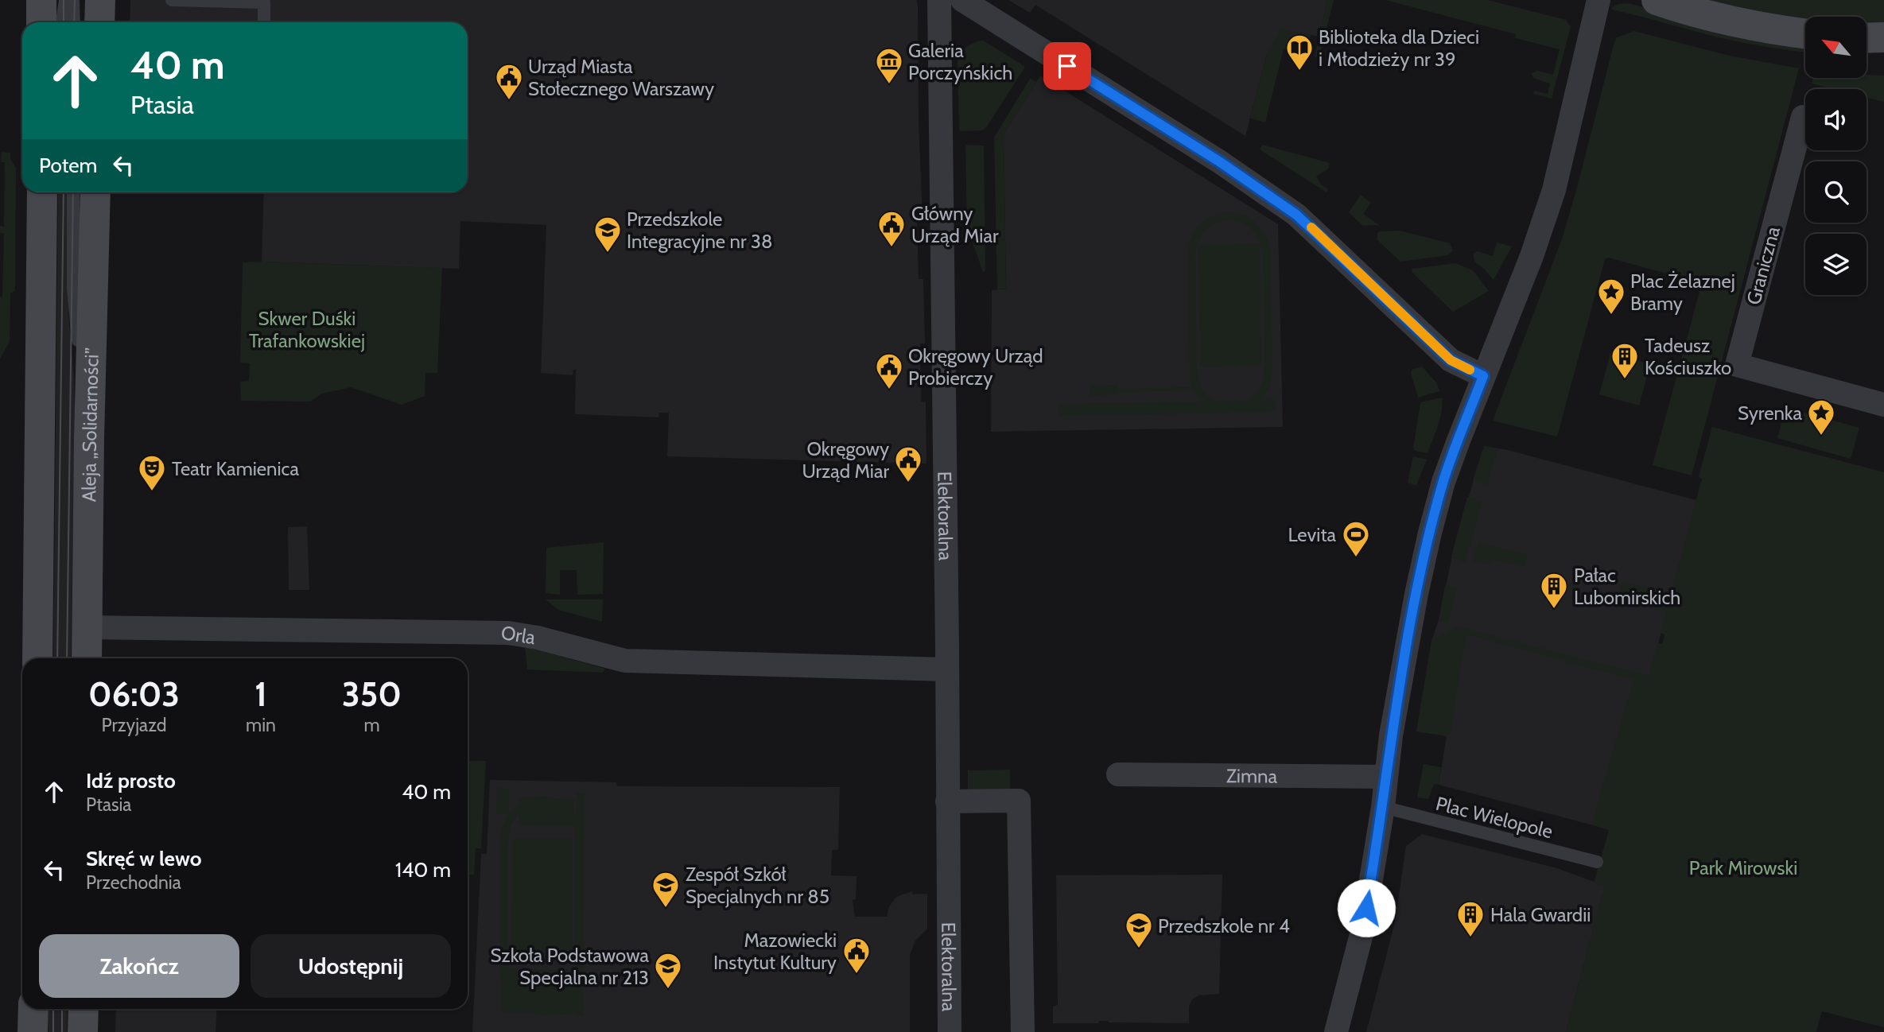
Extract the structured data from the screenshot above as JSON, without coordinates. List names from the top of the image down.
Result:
{
  "streets": {
    "main road": ["Aleja „Solidarności”"],
    "street": [
      "Graniczna",
      "Elektoralna",
      "Orla",
      "Zimna"
    ],
    "lane": ["Plac Wielopole"]
  },
  "crossings": [
    ["Aleja „Solidarności”", "Orla"],
    ["Elektoralna", "Orla"]
  ],
  "parks": ["Skwer Duśki Trafankowskiej", "Park Mirowski"],
  "places": {
    "library": ["Biblioteka dla Dzieci i Młodzieży nr 39"],
    "museum": ["Galeria Porczyńskich"],
    "public building": [
      "Urząd Miasta Stołecznego Warszawy",
      "Główny Urząd Miar",
      "Okręgowy Urząd Probierczy",
      "Okręgowy Urząd Miar",
      "Mazowiecki Instytut Kultury"
    ],
    "school or university": [
      "Przedszkole Integracyjne nr 38",
      "Zespół Szkół Specjalnych nr 85",
      "Przedszkole nr 4",
      "Szkoła Podstawowa Specjalna nr 213"
    ],
    "place": ["Plac Żelaznej Bramy", "Syrenka"],
    "building": ["Tadeusz Kościuszko", "Pałac Lubomirskich", "Hala Gwardii"],
    "theatre": ["Teatr Kamienica"],
    "sports": ["Levita"]
  },
  "north": "top left",
  "page": {
    "turn": ["40 m", "Ptasia"],
    "then": "Potem",
    "eta": [
      "06:03",
      "Przyjazd",
      "1",
      "min",
      "350",
      "m"
    ],
    "list": [
      {
        "name": "Idź prosto",
        "note": "Ptasia",
        "value": "40 m"
      },
      {
        "name": "Skręć w lewo",
        "note": "Przechodnia",
        "value": "140 m"
      }
    ],
    "buttons": ["Zakończ", "Udostępnij"]
  }
}
